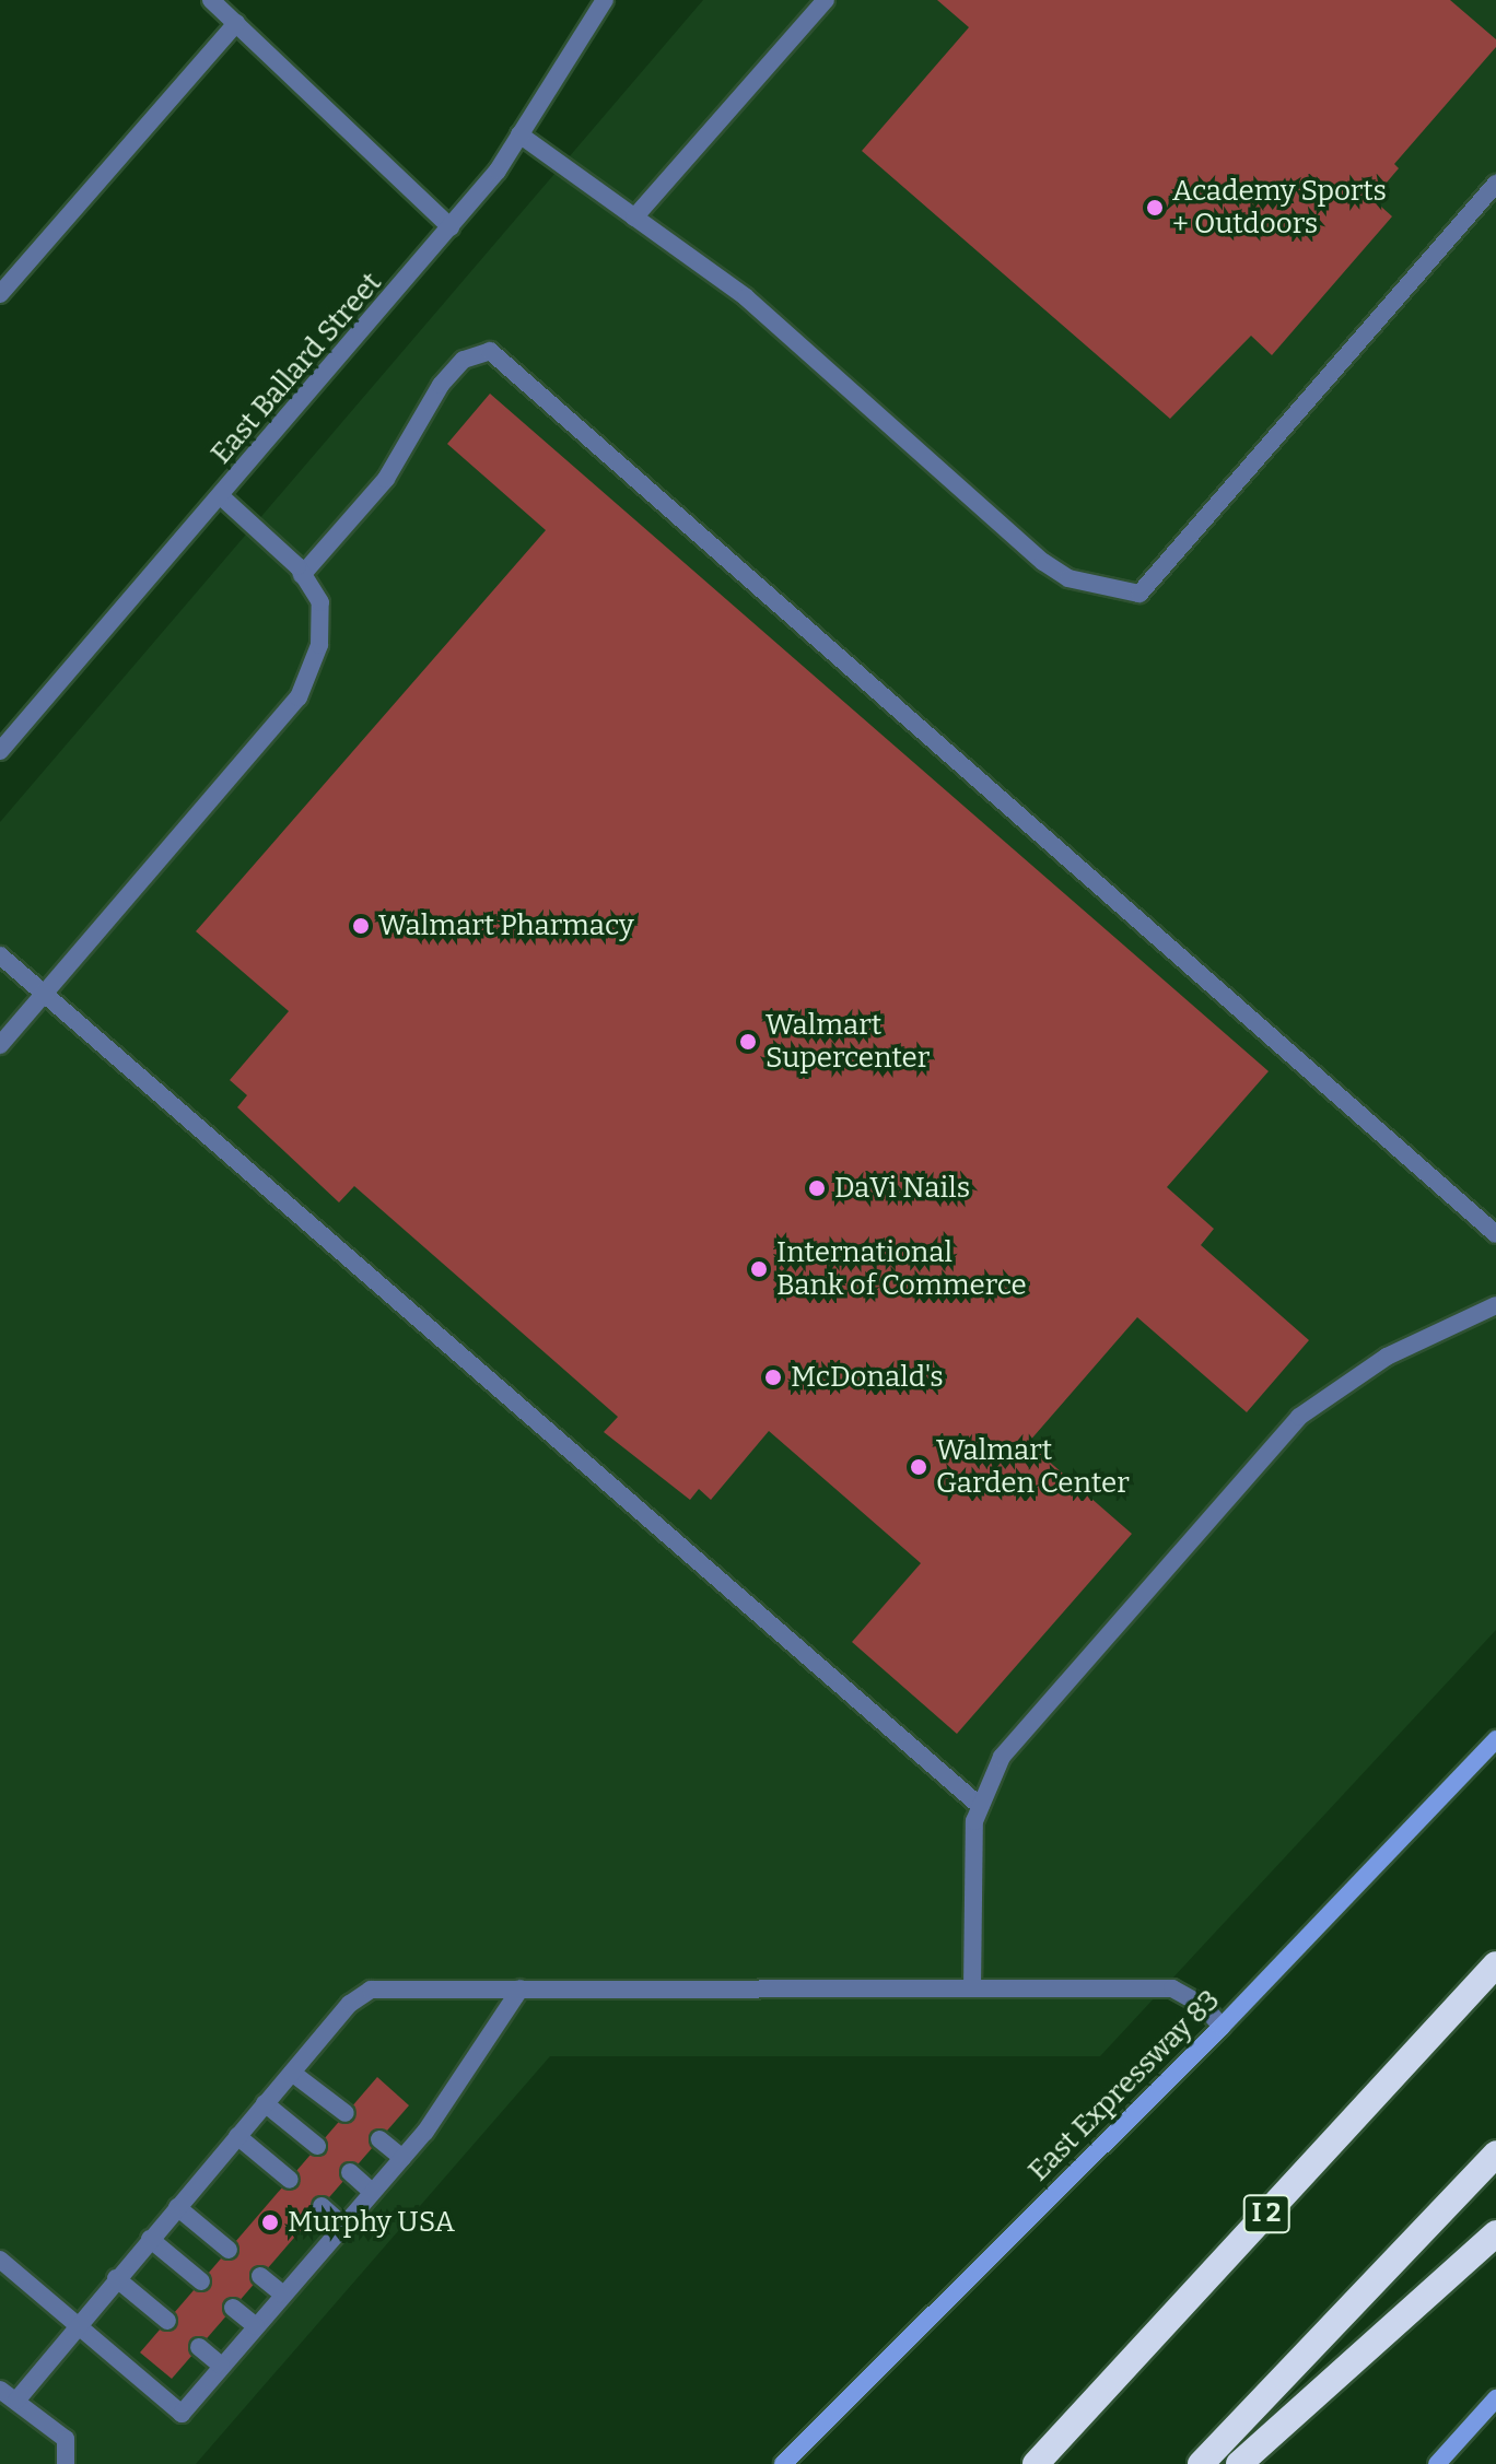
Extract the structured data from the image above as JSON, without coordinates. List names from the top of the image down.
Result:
{
  "streets": {
    "highway": ["I 2"],
    "main road": ["East Expressway 83"],
    "street": ["East Ballard Street"]
  },
  "places": [
    "Academy Sports + Outdoors",
    "Walmart Pharmacy",
    "Walmart Supercenter",
    "DaVi Nails",
    "International Bank of Commerce",
    "McDonald's",
    "Walmart Garden Center",
    "Murphy USA"
  ]
}
